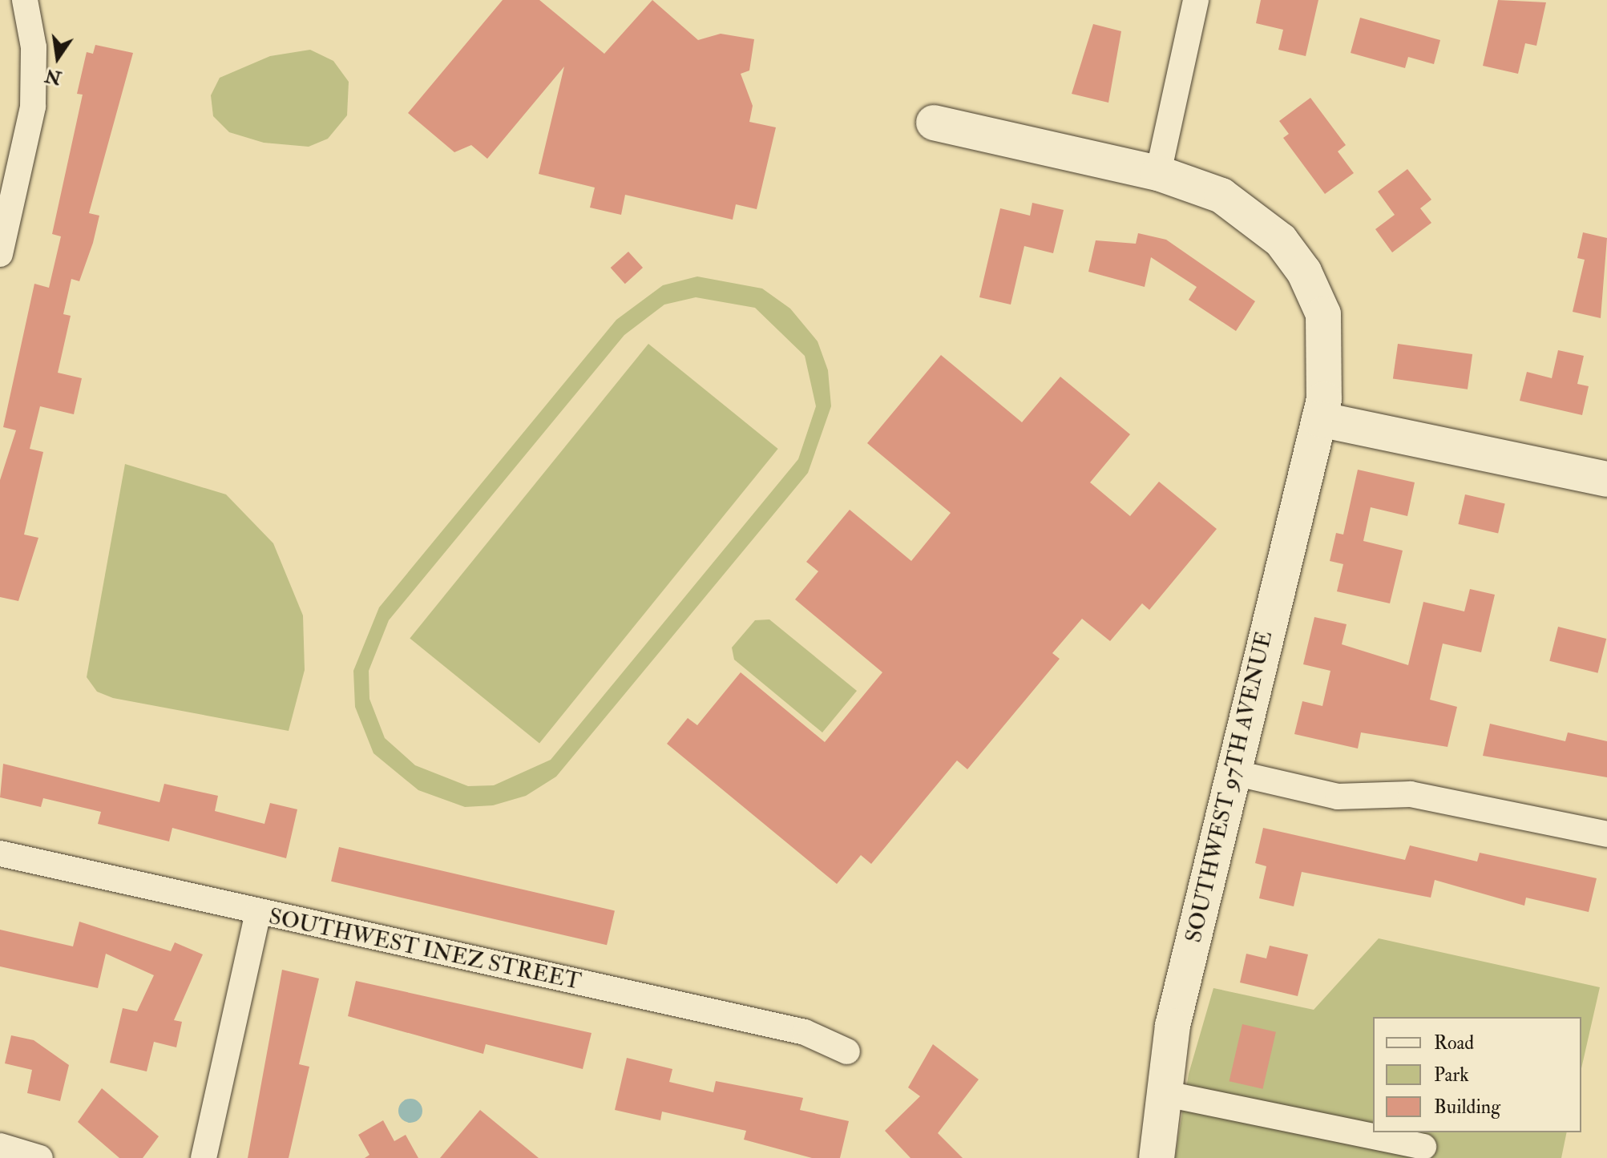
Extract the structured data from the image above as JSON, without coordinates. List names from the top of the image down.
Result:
{
  "streets": {
    "street": ["SOUTHWEST 97TH AVENUE", "SOUTHWEST INEZ STREET"]
  },
  "legend": ["Road", "Park", "Building"],
  "north": "bottom"
}
